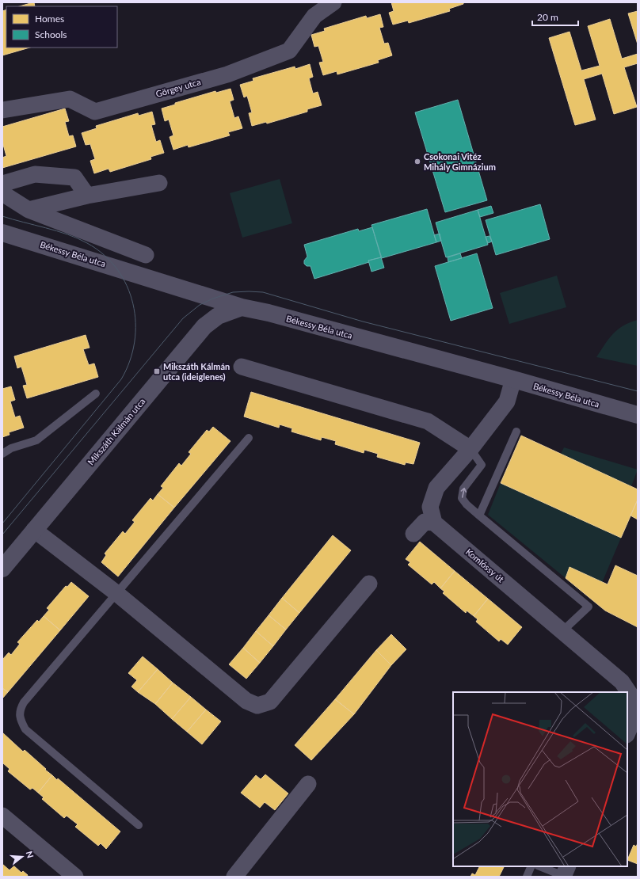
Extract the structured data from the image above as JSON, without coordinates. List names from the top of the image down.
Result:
{
  "streets": {
    "street": [
      "Görgey utca",
      "Békessy Béla utca",
      "Mikszáth Kálmán utca",
      "Komlóssy út"
    ]
  },
  "crossings": [
    ["Békessy Béla utca", "Mikszáth Kálmán utca"]
  ],
  "places": {
    "other": ["Csokonai Vitéz Mihály Gimnázium"],
    "transit": ["Mikszáth Kálmán utca (ideiglenes)"]
  },
  "legend": ["Homes", "Schools"],
  "scale_bar": "20 m",
  "north": "right"
}
